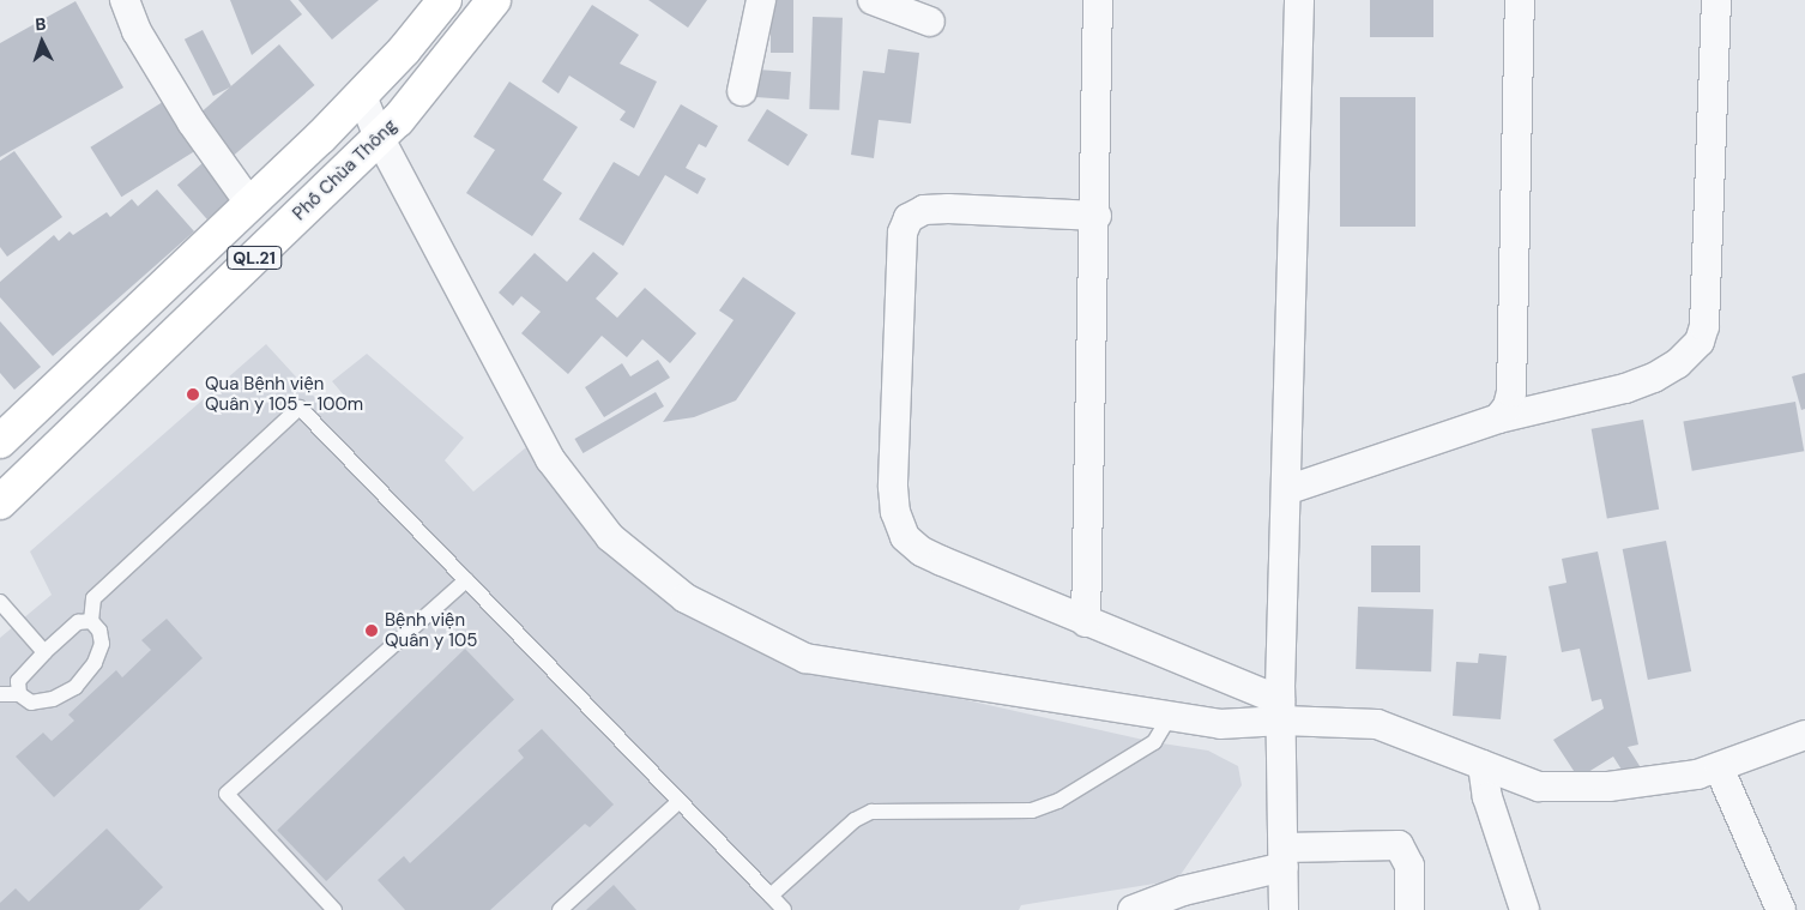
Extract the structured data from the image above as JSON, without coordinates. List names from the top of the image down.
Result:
{
  "streets": {
    "highway": ["Phố Chùa Thông", "QL.21"]
  },
  "places": ["Qua Bệnh viện Quân y 105 - 100m", "Bệnh viện Quân y 105"],
  "north": "top"
}
